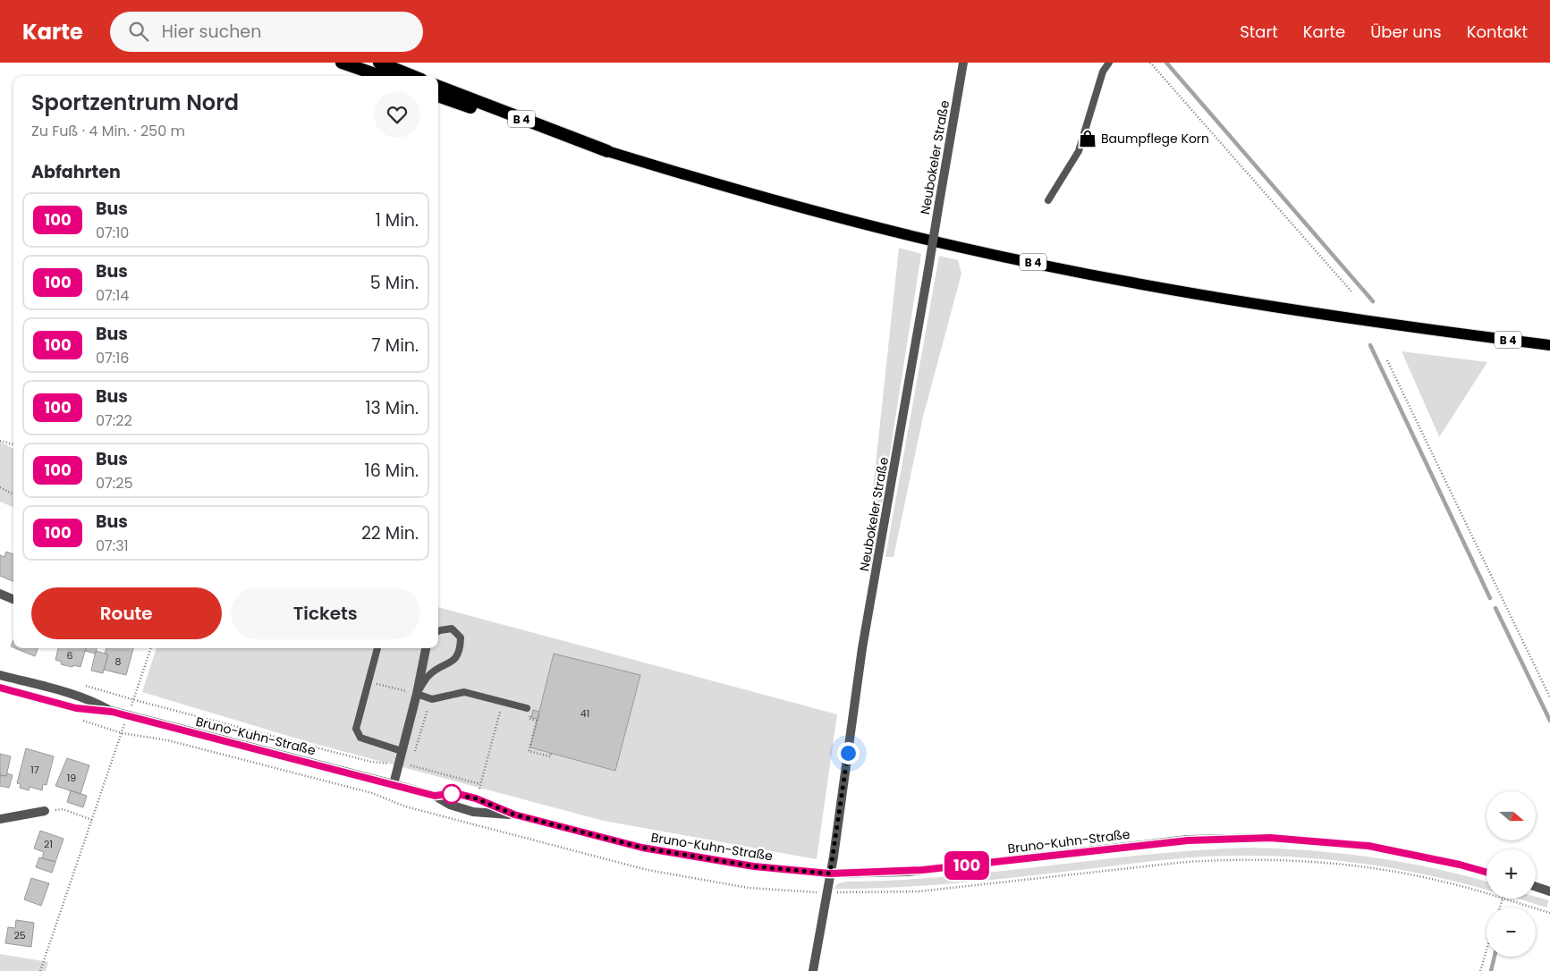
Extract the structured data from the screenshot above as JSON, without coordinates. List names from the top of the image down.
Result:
{
  "streets": {
    "highway": ["B 4"],
    "street": ["Neubokeler Straße", "Bruno-Kuhn-Straße"]
  },
  "crossings": [
    ["Neubokeler Straße", "Bruno-Kuhn-Straße"]
  ],
  "places": {
    "shop": ["Baumpflege Korn"]
  },
  "lines": ["bus line 100"],
  "house_numbers": [
    "6",
    "8",
    "41",
    "17",
    "19",
    "21",
    "25"
  ],
  "north": "right",
  "page": {
    "header": "Karte",
    "search": "Hier suchen",
    "nav": [
      "Start",
      "Karte",
      "Über uns",
      "Kontakt"
    ],
    "on_map": "100",
    "heading": [
      ["Sportzentrum Nord", "Zu Fuß · 4 Min. · 250 m"],
      "Abfahrten"
    ],
    "list": [
      {
        "mark": "100",
        "name": "Bus",
        "note": "07:10",
        "value": "1 Min."
      },
      {
        "mark": "100",
        "name": "Bus",
        "note": "07:14",
        "value": "5 Min."
      },
      {
        "mark": "100",
        "name": "Bus",
        "note": "07:16",
        "value": "7 Min."
      },
      {
        "mark": "100",
        "name": "Bus",
        "note": "07:22",
        "value": "13 Min."
      },
      {
        "mark": "100",
        "name": "Bus",
        "note": "07:25",
        "value": "16 Min."
      },
      {
        "mark": "100",
        "name": "Bus",
        "note": "07:31",
        "value": "22 Min."
      }
    ],
    "buttons": ["Route", "Tickets"],
    "map_buttons": ["+", "−"]
  }
}
